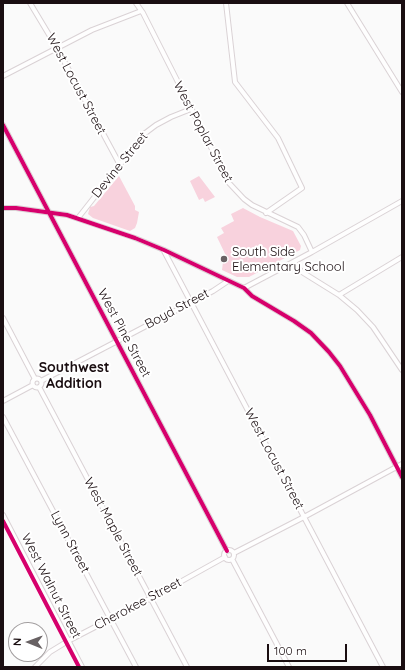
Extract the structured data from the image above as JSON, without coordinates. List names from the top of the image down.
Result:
{
  "streets": {
    "street": [
      "West Locust Street",
      "West Poplar Street",
      "Devine Street",
      "Boyd Street",
      "West Pine Street",
      "West Maple Street",
      "Lynn Street",
      "West Walnut Street",
      "Cherokee Street"
    ]
  },
  "crossings": [
    ["West Locust Street", "Devine Street"],
    ["West Locust Street", "Boyd Street"],
    ["West Poplar Street", "Devine Street"],
    ["Boyd Street", "West Pine Street"],
    ["Boyd Street", "West Maple Street"],
    ["West Pine Street", "Cherokee Street"],
    ["West Maple Street", "Cherokee Street"],
    ["Lynn Street", "Cherokee Street"],
    ["West Walnut Street", "Cherokee Street"]
  ],
  "districts": ["Southwest Addition"],
  "places": ["South Side Elementary School"],
  "scale_bar": "100 m",
  "north": "left"
}
